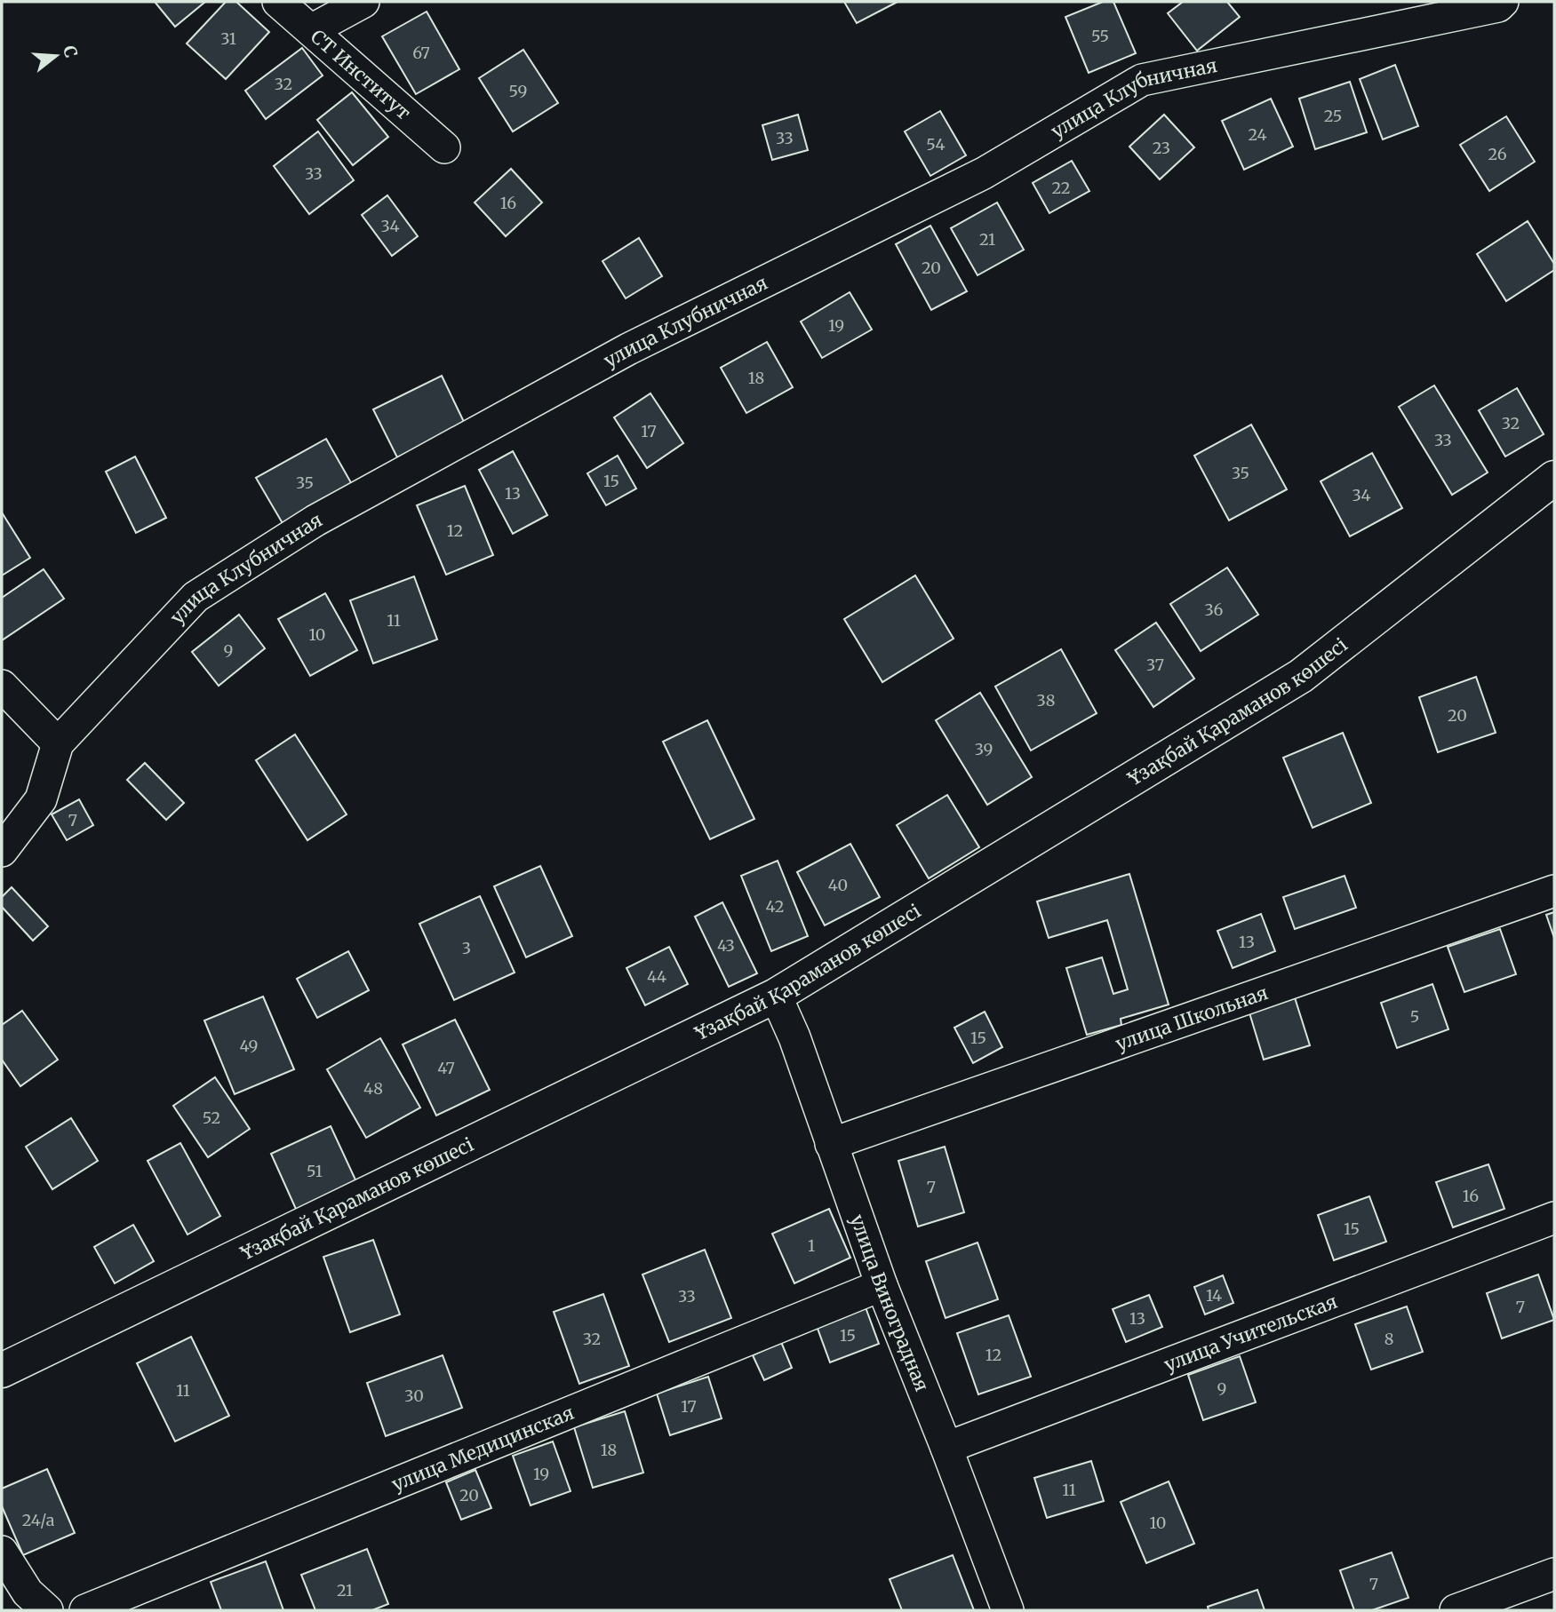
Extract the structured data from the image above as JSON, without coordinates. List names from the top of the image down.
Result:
{
  "streets": {
    "street": [
      "СТ Институт",
      "улица Клубничная",
      "Ұзақбай Қараманов көшесі",
      "улица Школьная",
      "улица Виноградная",
      "улица Учительская",
      "улица Медицинская"
    ]
  },
  "crossings": [
    ["Ұзақбай Қараманов көшесі", "улица Виноградная"],
    ["улица Школьная", "улица Виноградная"],
    ["улица Виноградная", "улица Учительская"],
    ["улица Виноградная", "улица Медицинская"]
  ],
  "house_numbers": [
    "55",
    "31",
    "67",
    "32",
    "59",
    "25",
    "24",
    "33",
    "54",
    "23",
    "26",
    "33",
    "22",
    "16",
    "34",
    "21",
    "20",
    "19",
    "18",
    "32",
    "17",
    "33",
    "35",
    "15",
    "35",
    "13",
    "34",
    "12",
    "36",
    "11",
    "10",
    "9",
    "37",
    "38",
    "20",
    "39",
    "7",
    "40",
    "42",
    "13",
    "43",
    "3",
    "44",
    "5",
    "15",
    "49",
    "47",
    "48",
    "52",
    "51",
    "7",
    "16",
    "15",
    "1",
    "14",
    "33",
    "7",
    "13",
    "15",
    "32",
    "8",
    "12",
    "9",
    "11",
    "30",
    "17",
    "18",
    "19",
    "11",
    "20",
    "24/а",
    "10",
    "7",
    "21"
  ],
  "north": "right"
}
